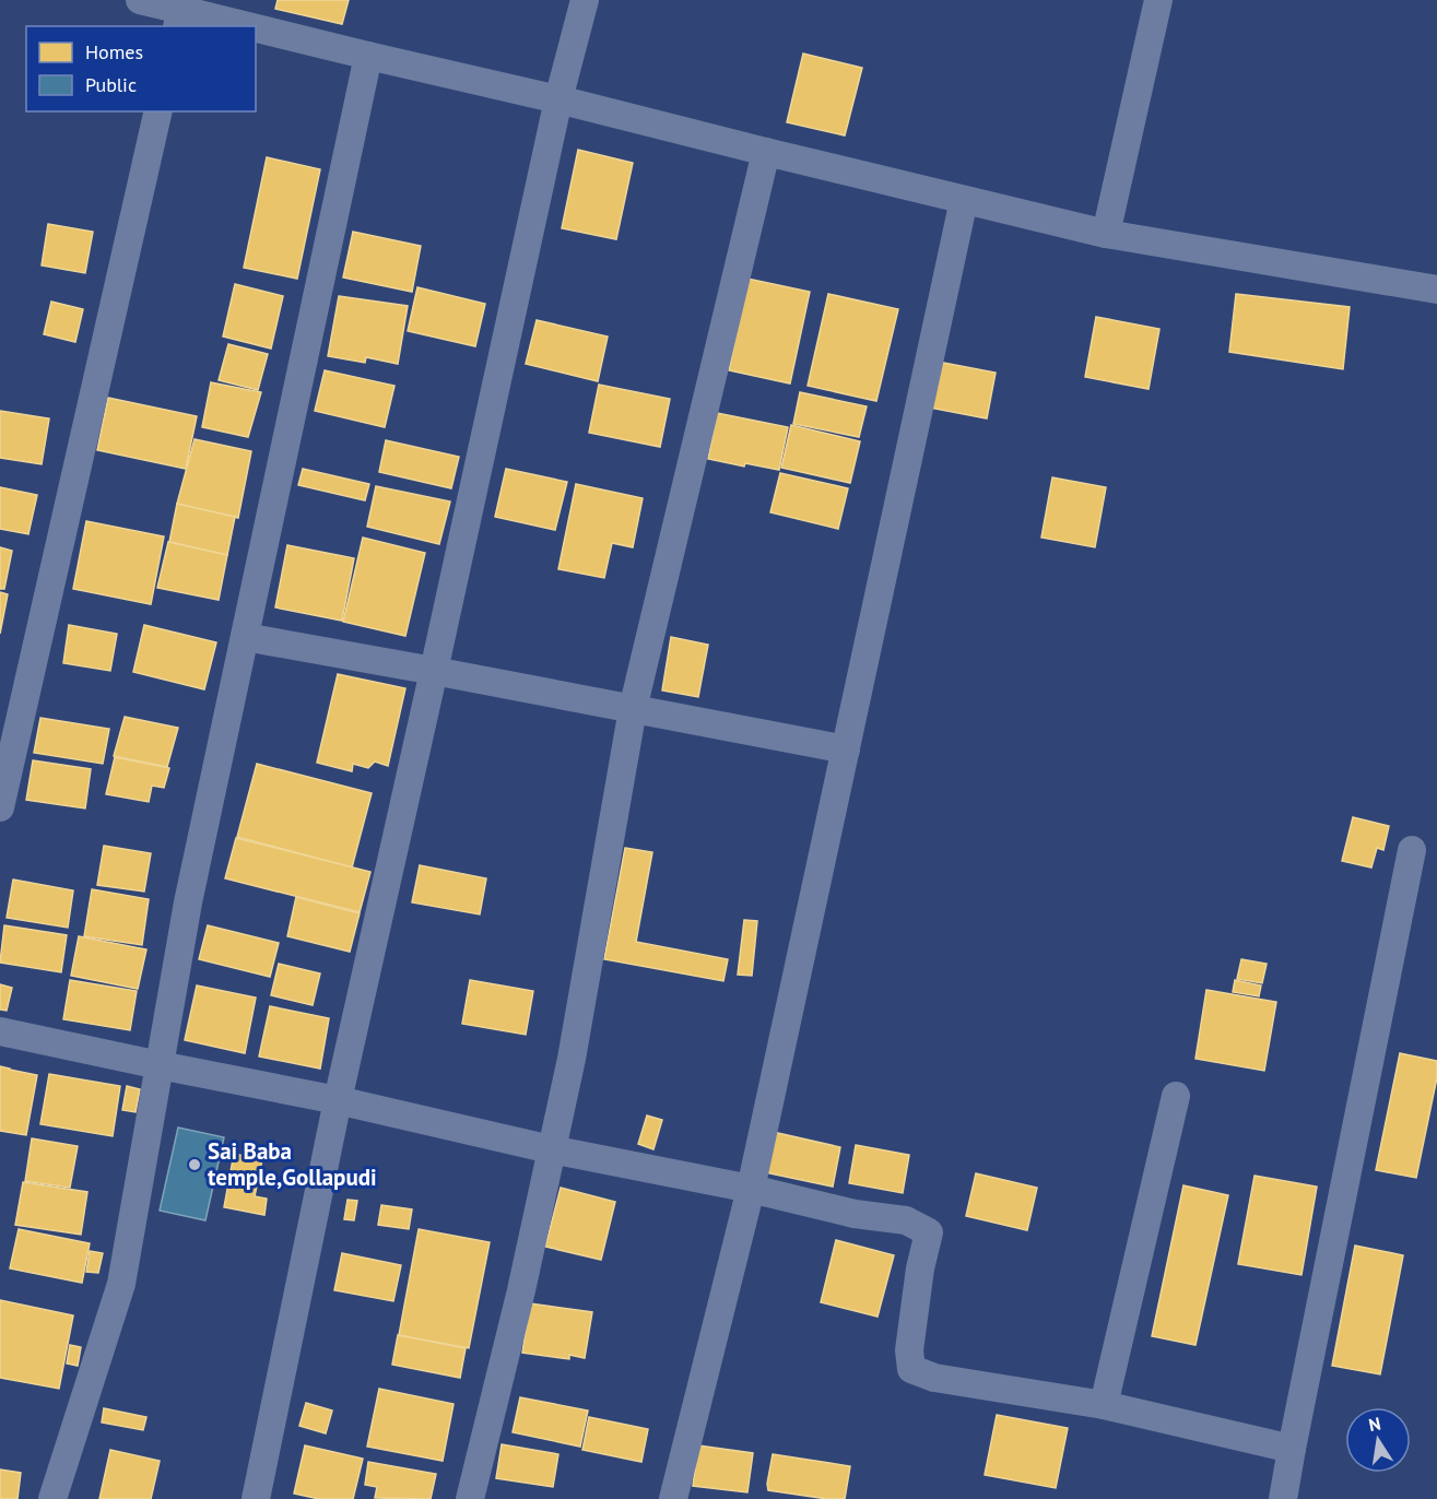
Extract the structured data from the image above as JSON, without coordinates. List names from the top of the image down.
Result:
{
  "places": ["Sai Baba temple,Gollapudi"],
  "legend": ["Homes", "Public"],
  "north": "top"
}
